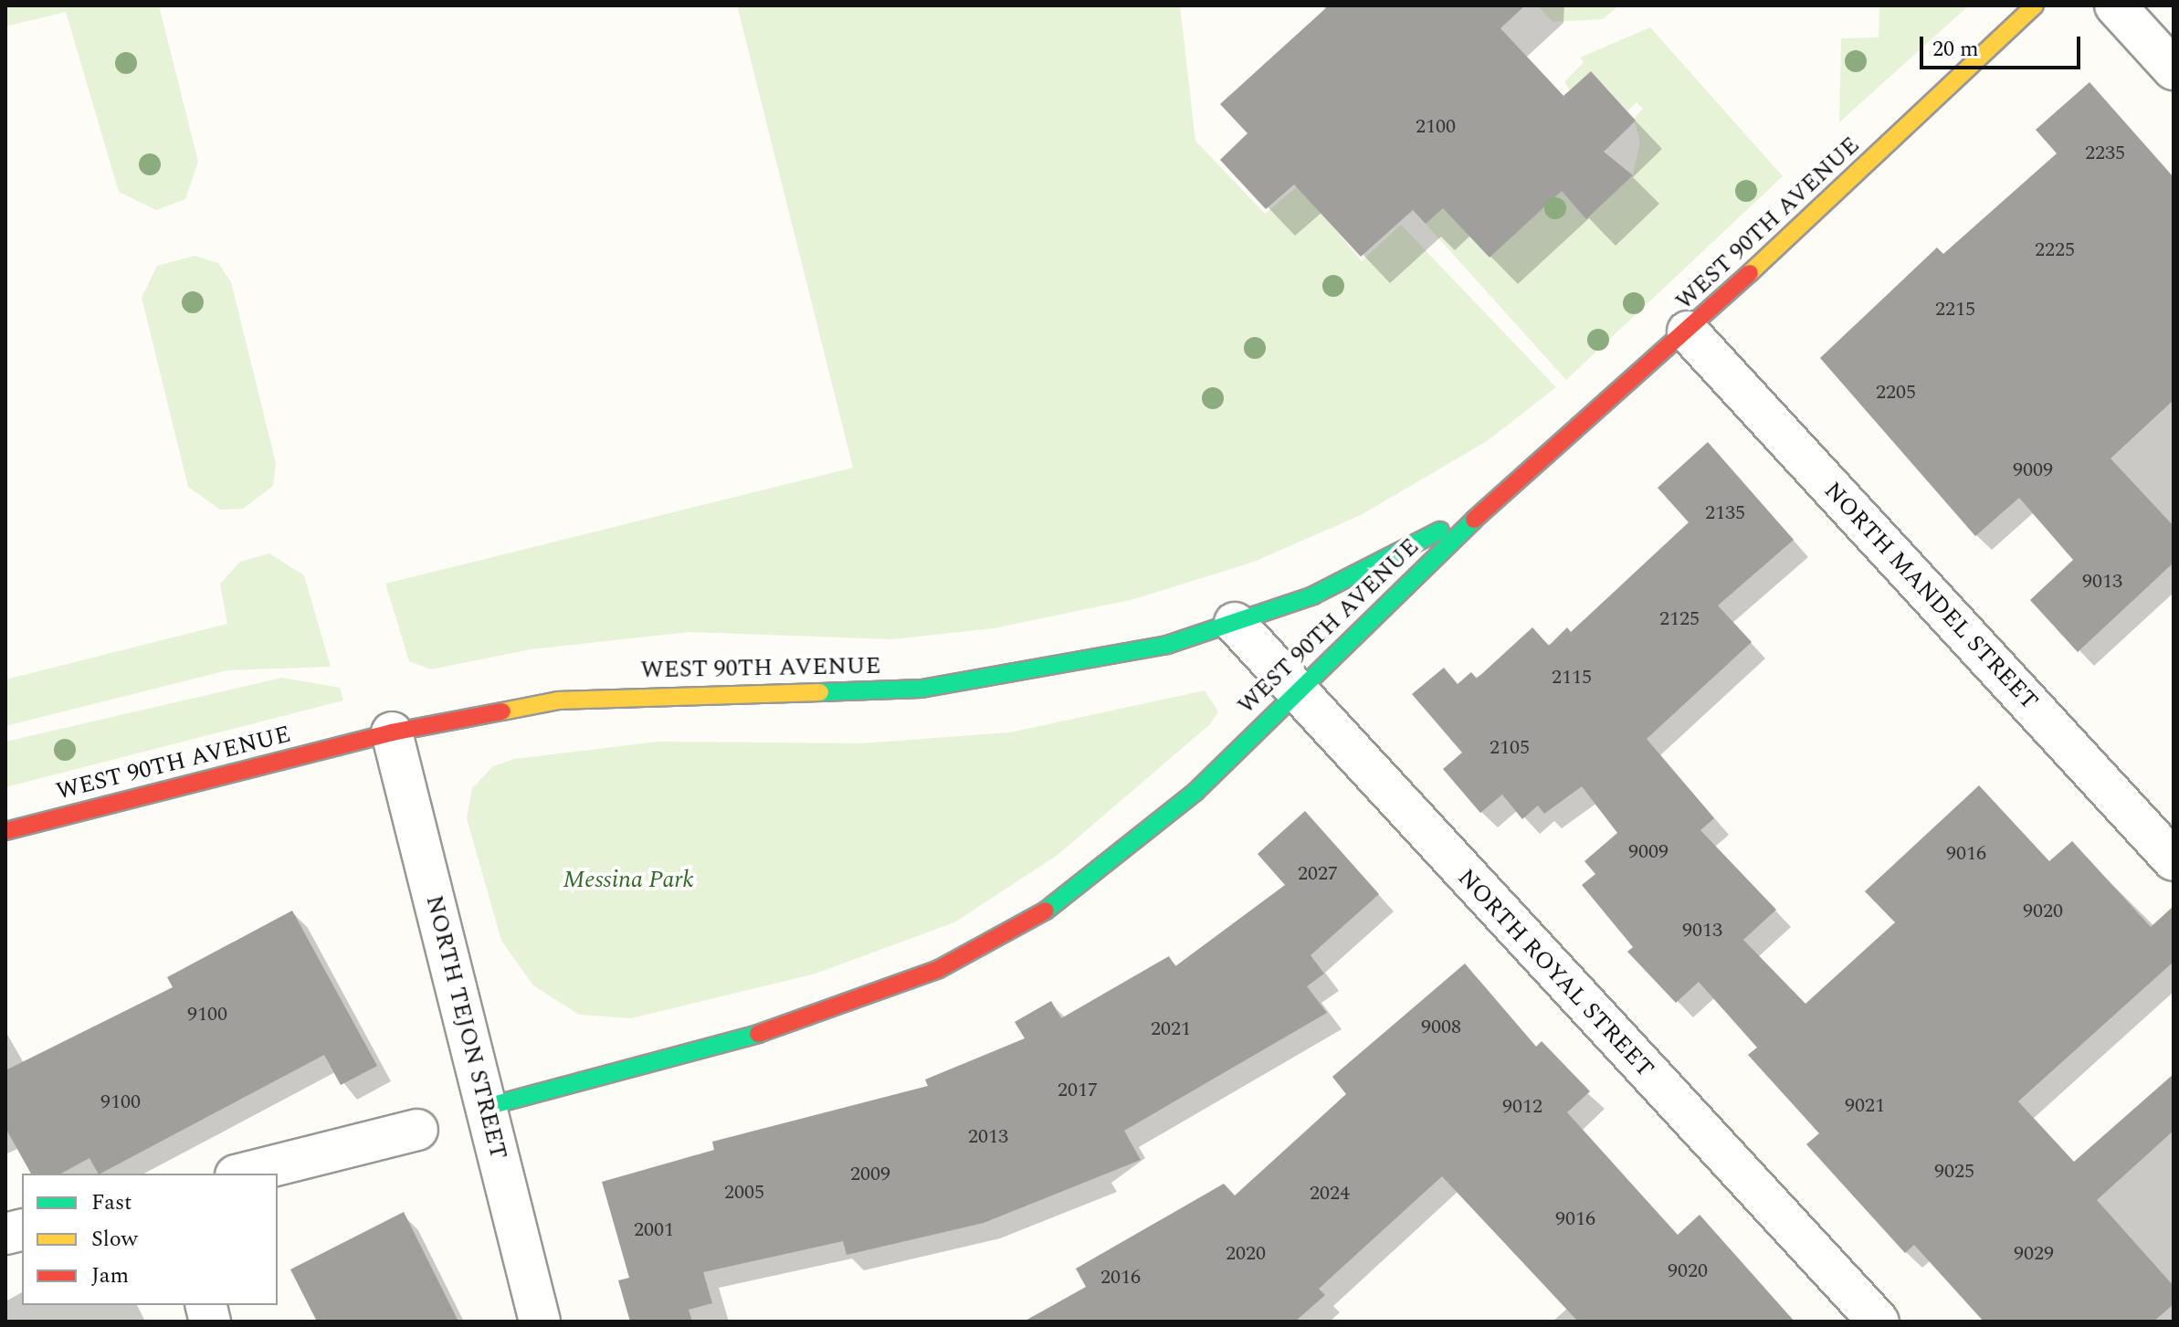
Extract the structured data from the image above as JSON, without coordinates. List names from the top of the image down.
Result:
{
  "streets": {
    "street": [
      "WEST 90TH AVENUE",
      "NORTH MANDEL STREET",
      "NORTH ROYAL STREET",
      "NORTH TEJON STREET"
    ]
  },
  "crossings": [
    ["WEST 90TH AVENUE", "NORTH MANDEL STREET"],
    ["WEST 90TH AVENUE", "NORTH ROYAL STREET"],
    ["WEST 90TH AVENUE", "NORTH TEJON STREET"]
  ],
  "parks": ["Messina Park"],
  "house_numbers": [
    "2100",
    "2235",
    "2225",
    "2215",
    "2205",
    "9009",
    "2135",
    "9013",
    "2125",
    "2115",
    "2105",
    "9009",
    "9016",
    "2027",
    "9020",
    "9013",
    "9100",
    "9008",
    "2021",
    "2017",
    "9100",
    "9021",
    "9012",
    "2013",
    "9025",
    "2009",
    "2005",
    "2024",
    "9016",
    "2001",
    "2020",
    "9029",
    "9020",
    "2016"
  ],
  "legend": ["Fast", "Slow", "Jam"],
  "scale_bar": "20 m"
}
